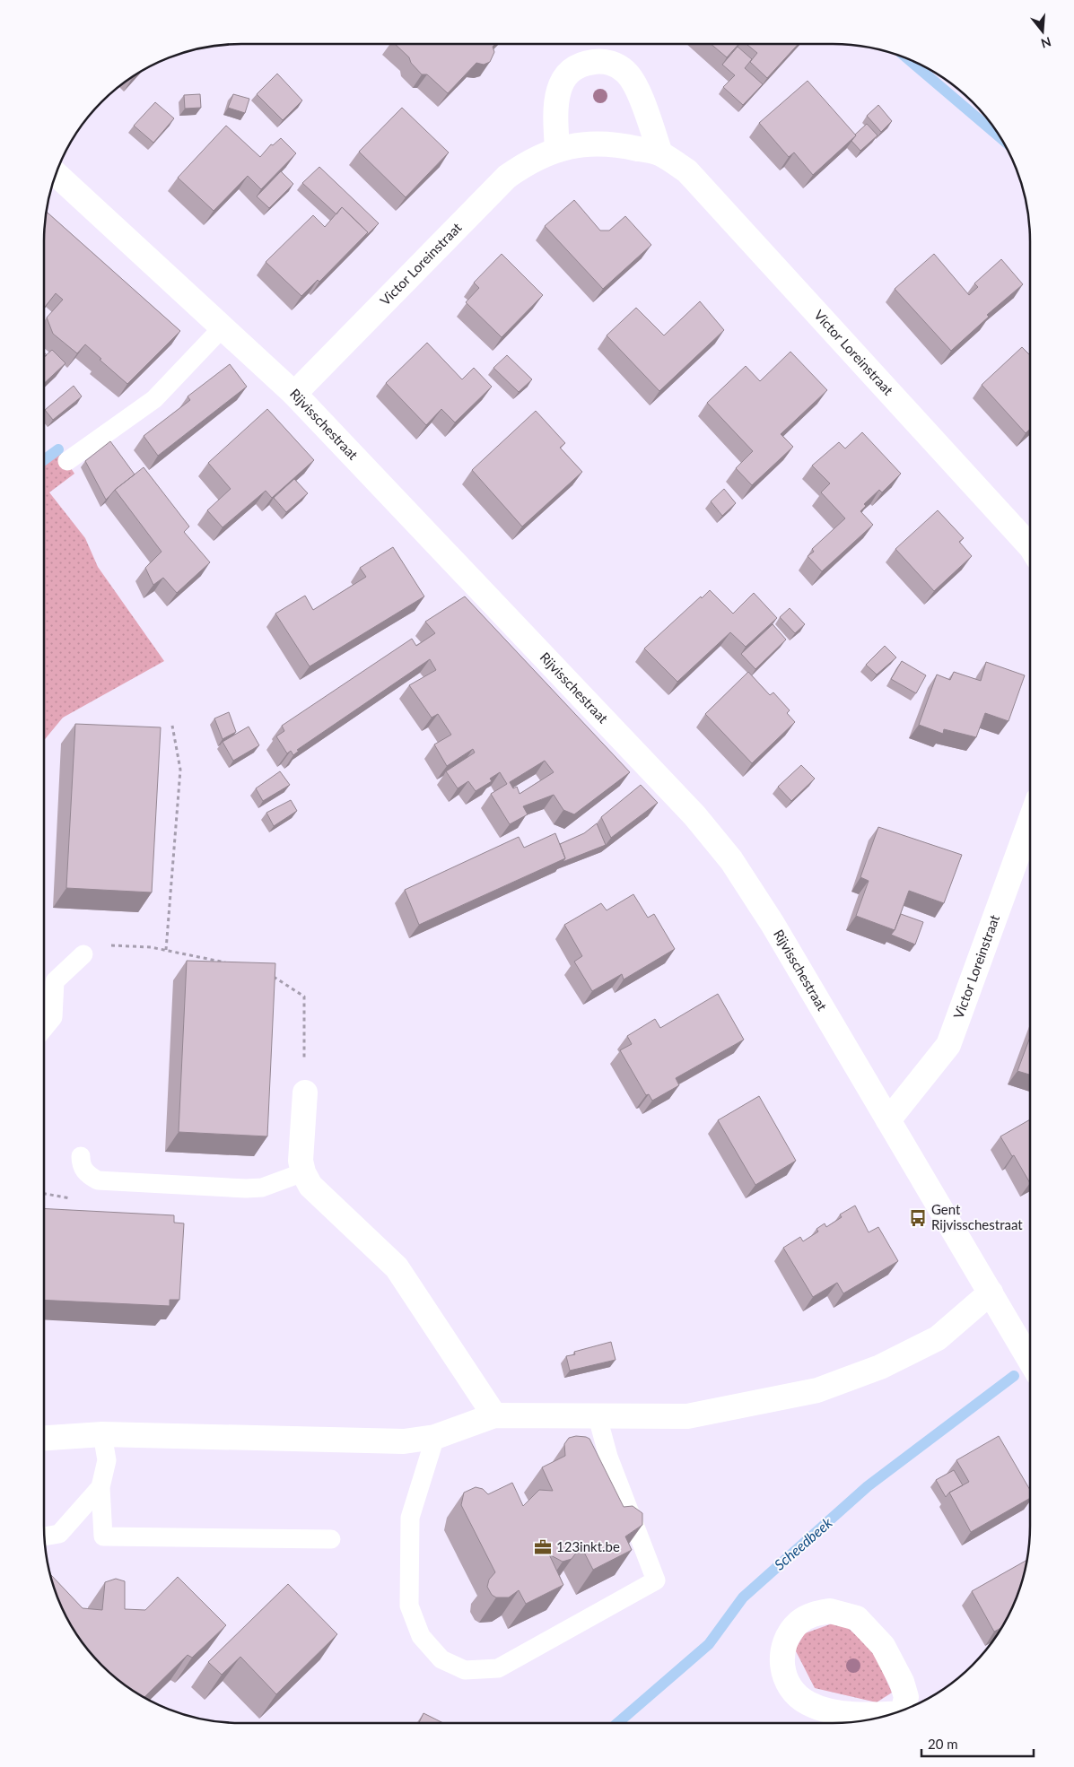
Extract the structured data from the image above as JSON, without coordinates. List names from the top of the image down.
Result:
{
  "streets": {
    "street": ["Victor Loreinstraat", "Rijvisschestraat"]
  },
  "crossings": [
    ["Victor Loreinstraat", "Rijvisschestraat"]
  ],
  "water": ["Scheedbeek"],
  "places": {
    "bus stop": ["Gent Rijvisschestraat"],
    "office": ["123inkt.be"]
  },
  "scale_bar": "20 m",
  "north": "bottom"
}
